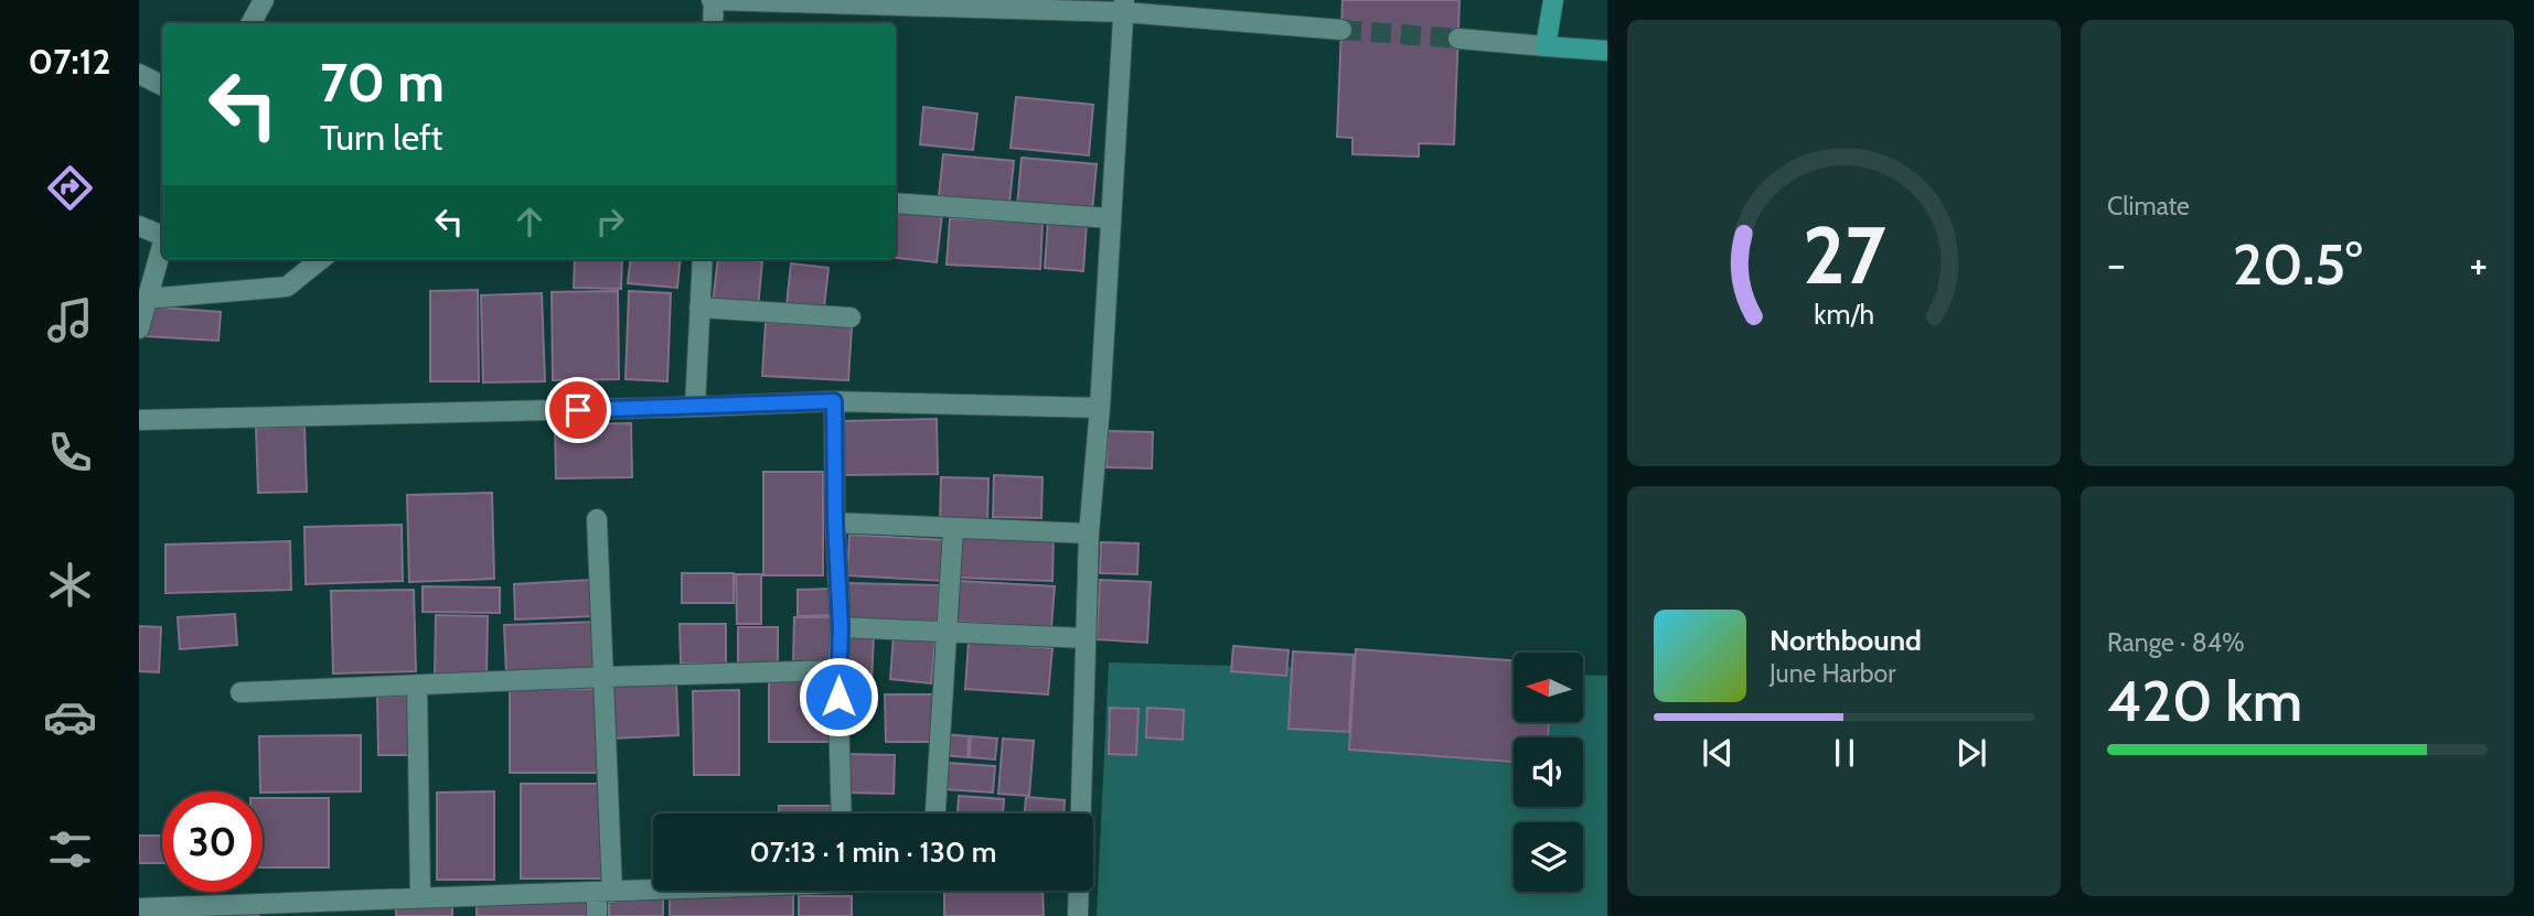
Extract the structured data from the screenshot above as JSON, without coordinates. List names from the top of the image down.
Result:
{
  "north": "left",
  "page": {
    "tabs": "07:12",
    "tile": [
      "Climate",
      ["Range · 84%", "420 km"]
    ],
    "turn": ["70 m", "Turn left"],
    "heat": ["−", "20.5°", "+"],
    "song": ["Northbound", "June Harbor"],
    "limit": "30",
    "trip": "07:13 · 1 min · 130 m",
    "gauge": ["27", "km/h"]
  }
}
